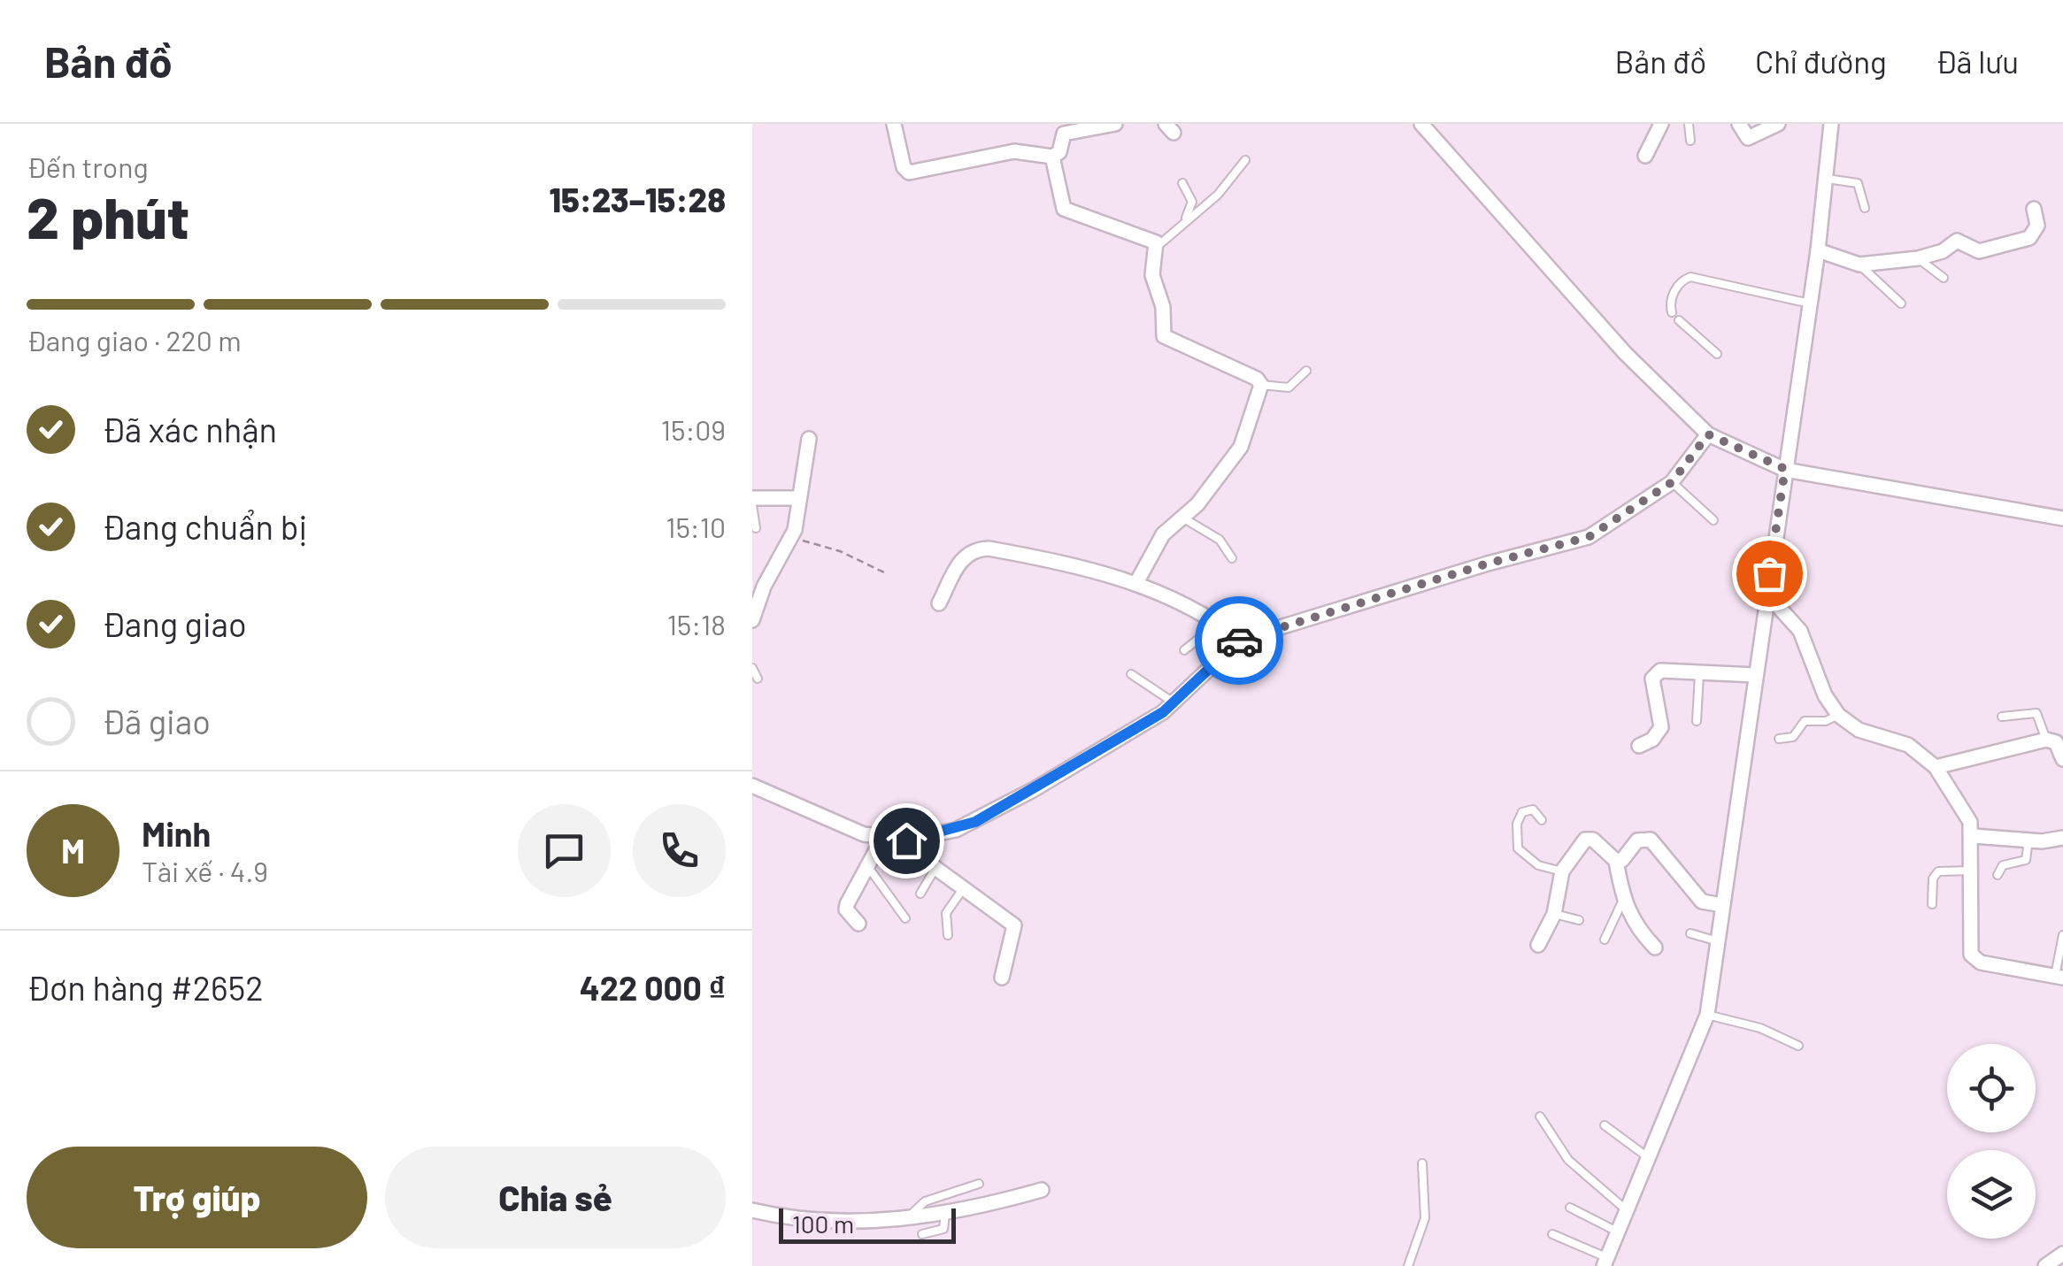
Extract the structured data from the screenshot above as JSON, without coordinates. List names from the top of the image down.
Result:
{
  "scale_bar": "100 m",
  "page": {
    "header": "Bản đồ",
    "nav": ["Bản đồ", "Chỉ đường", "Đã lưu"],
    "heading": ["2 phút", "Đến trong", "15:23–15:28"],
    "panel": [
      "Minh",
      "Tài xế · 4.9",
      "Đơn hàng #2652",
      "422 000 ₫"
    ],
    "bar": "Đang giao · 220 m",
    "list": [
      ["Đã xác nhận", "15:09"],
      ["Đang chuẩn bị", "15:10"],
      ["Đang giao", "15:18"],
      "Đã giao"
    ],
    "round": "M",
    "buttons": ["Trợ giúp", "Chia sẻ"],
    "scale": "100 m"
  }
}
